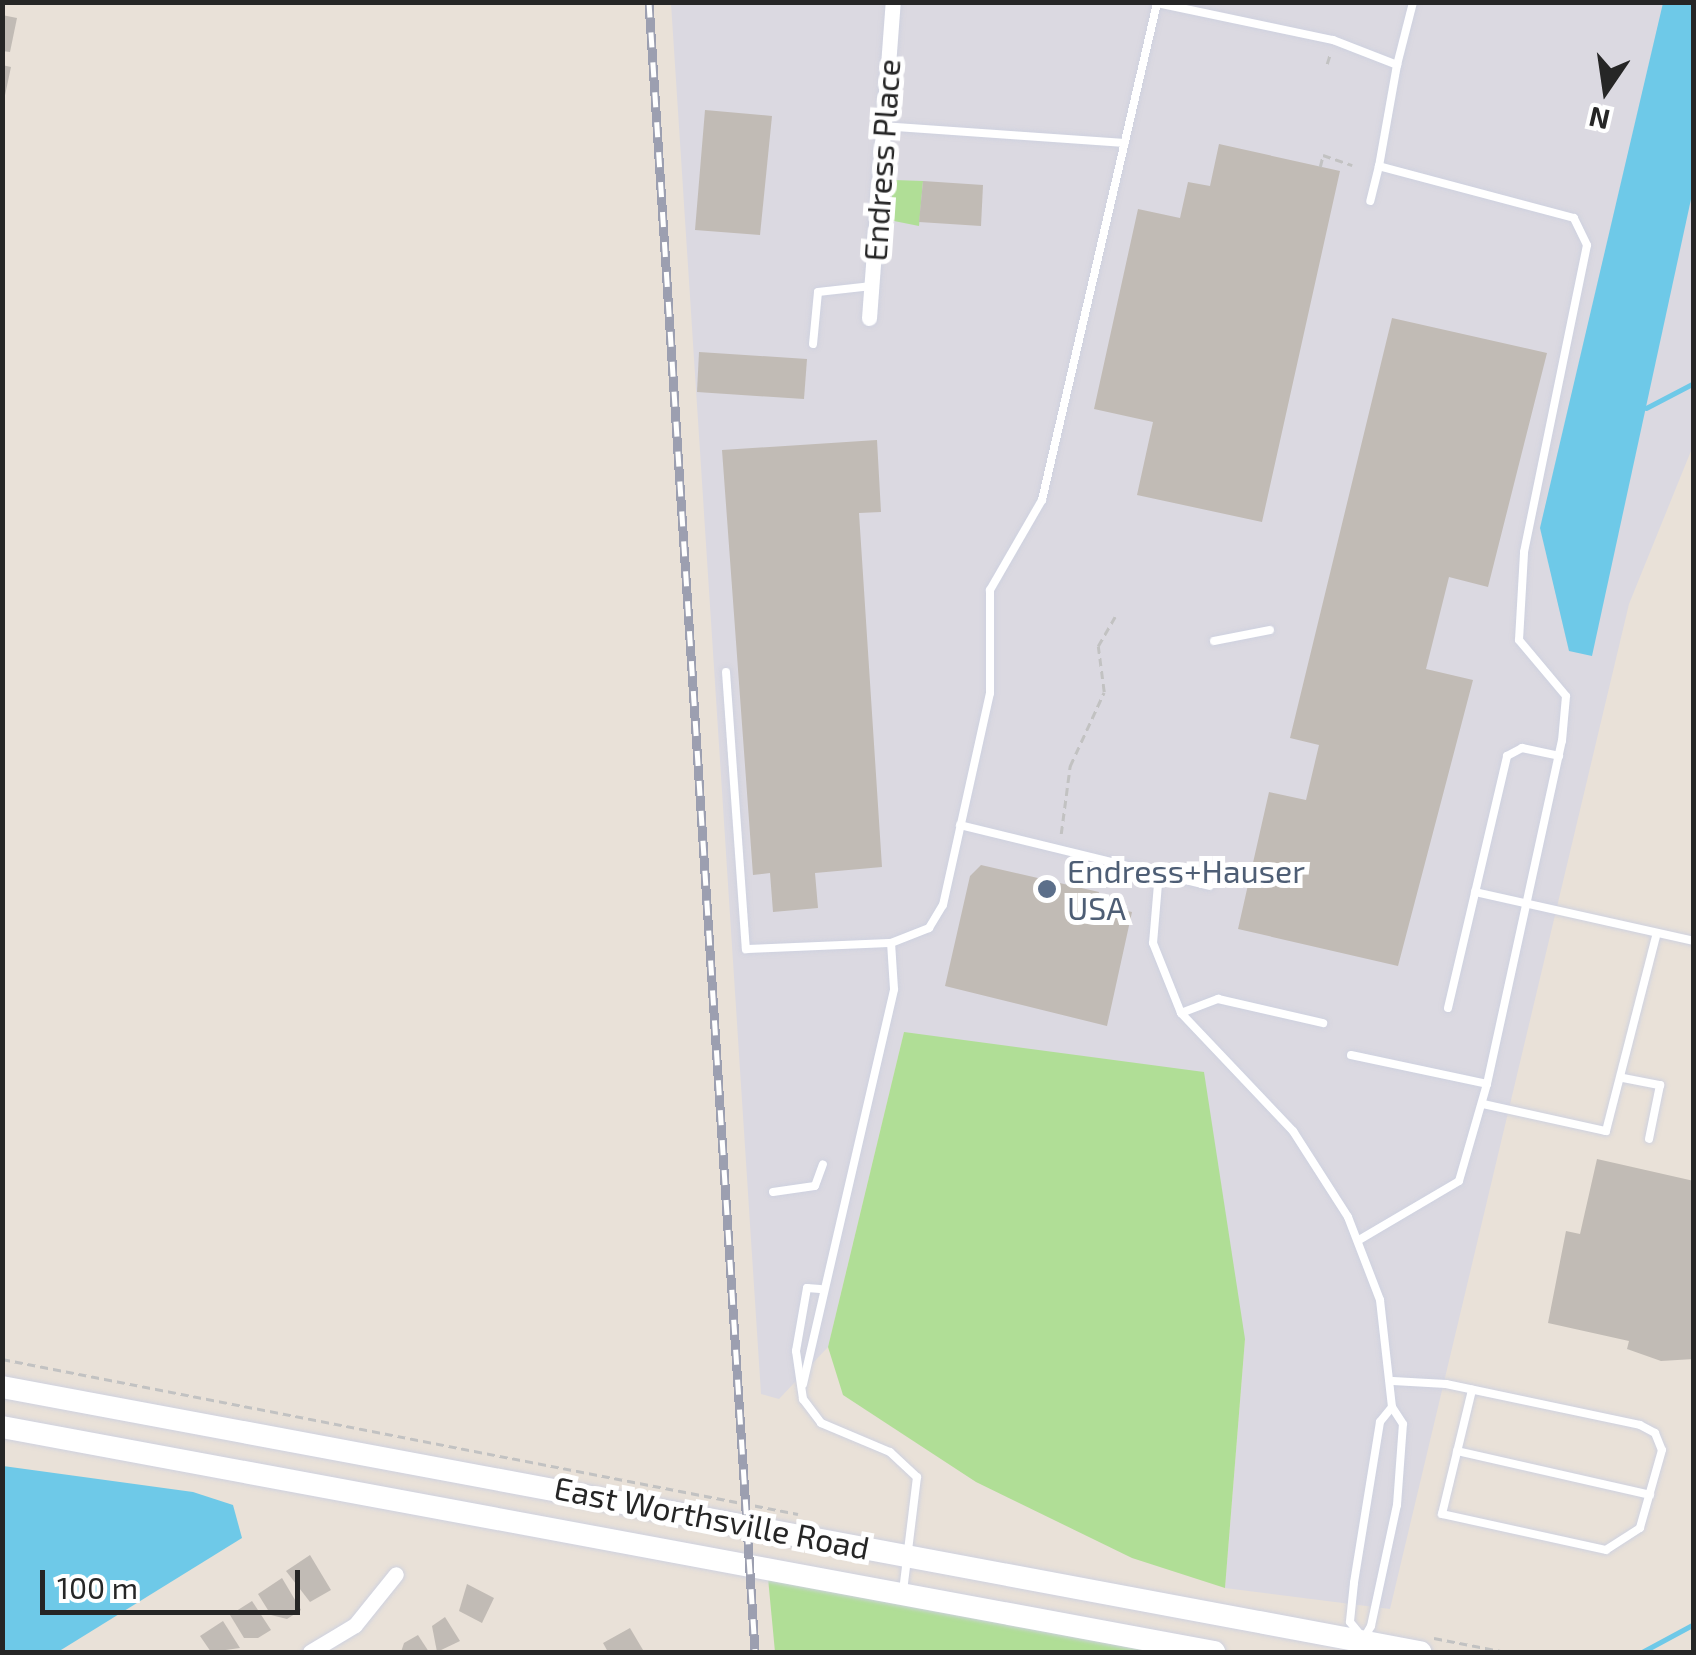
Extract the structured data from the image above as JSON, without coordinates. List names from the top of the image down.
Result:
{
  "streets": {
    "main road": ["East Worthsville Road"],
    "street": ["Endress Place"]
  },
  "places": ["Endress+Hauser USA"],
  "scale_bar": "100 m",
  "north": "bottom"
}
